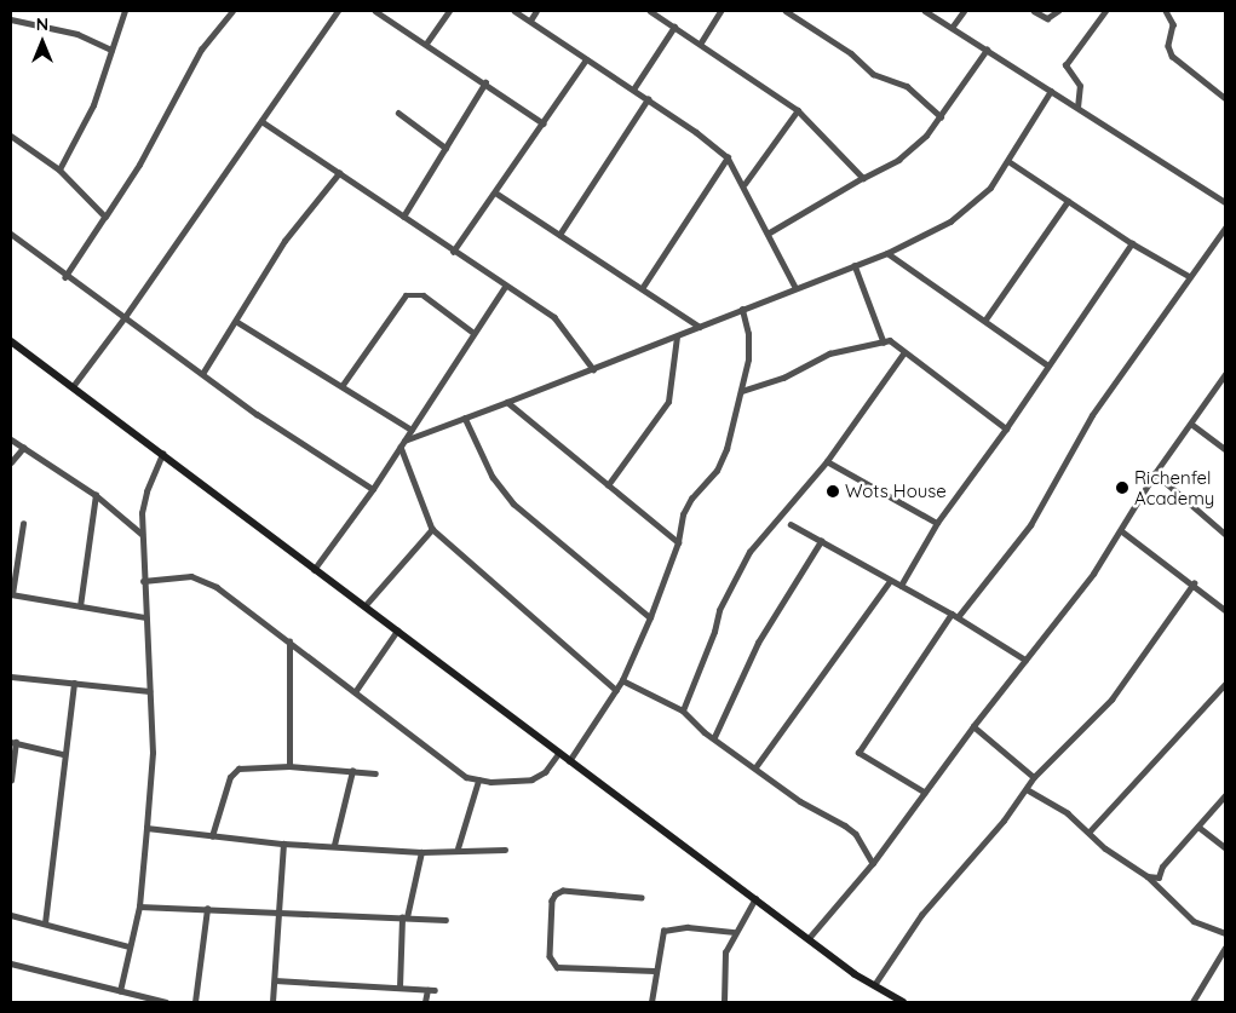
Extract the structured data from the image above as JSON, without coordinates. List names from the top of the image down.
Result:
{
  "places": ["Richenfel Academy", "Wots House"],
  "north": "top"
}
